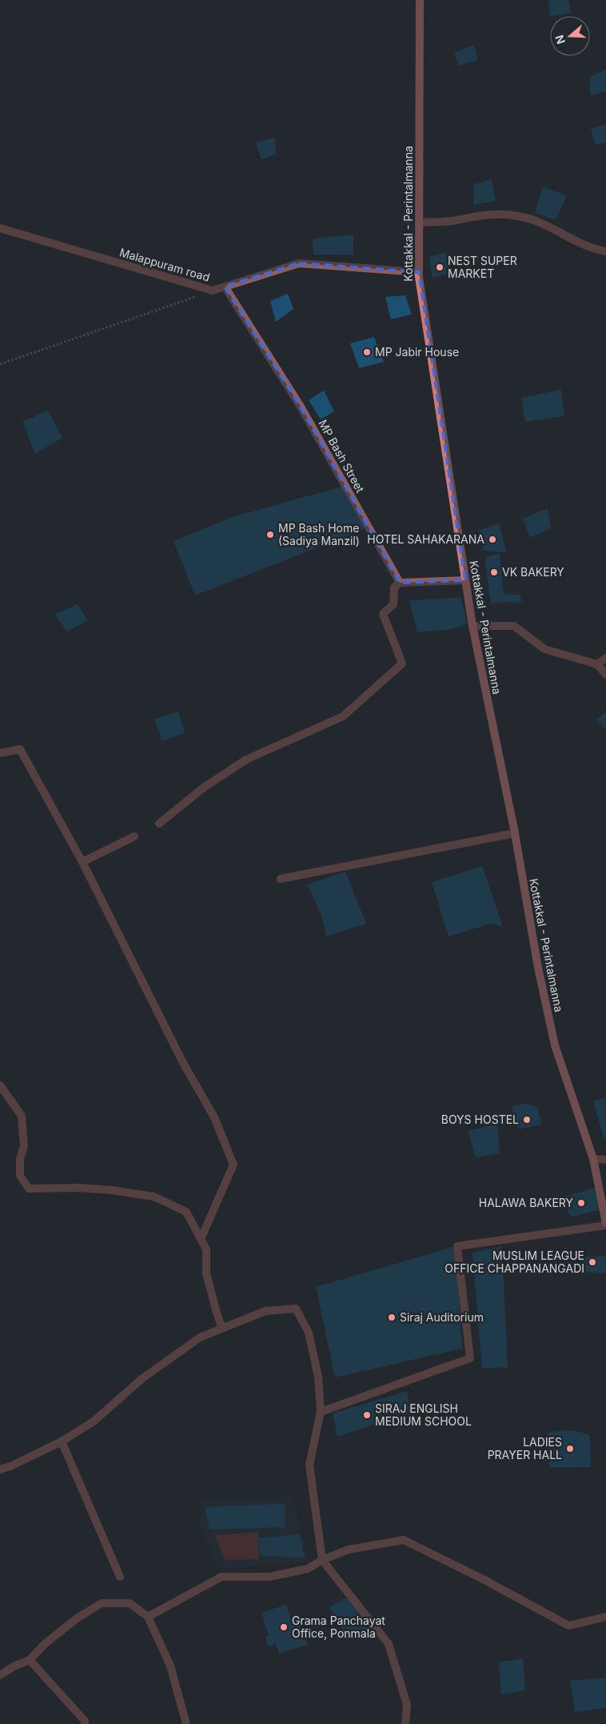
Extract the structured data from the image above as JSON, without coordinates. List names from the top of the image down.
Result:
{
  "streets": {
    "main road": ["Kottakkal - Perintalmanna"],
    "street": ["Malappuram road", "MP Bash Street"]
  },
  "crossings": [
    ["Kottakkal - Perintalmanna", "Malappuram road"],
    ["Malappuram road", "MP Bash Street"]
  ],
  "places": [
    "NEST SUPER MARKET",
    "MP Jabir House",
    "MP Bash Home (Sadiya Manzil)",
    "HOTEL SAHAKARANA",
    "VK BAKERY",
    "BOYS HOSTEL",
    "HALAWA BAKERY",
    "MUSLIM LEAGUE OFFICE CHAPPANANGADI",
    "Siraj Auditorium",
    "SIRAJ ENGLISH MEDIUM SCHOOL",
    "LADIES PRAYER HALL",
    "Grama Panchayat Office, Ponmala"
  ],
  "north": "left"
}
